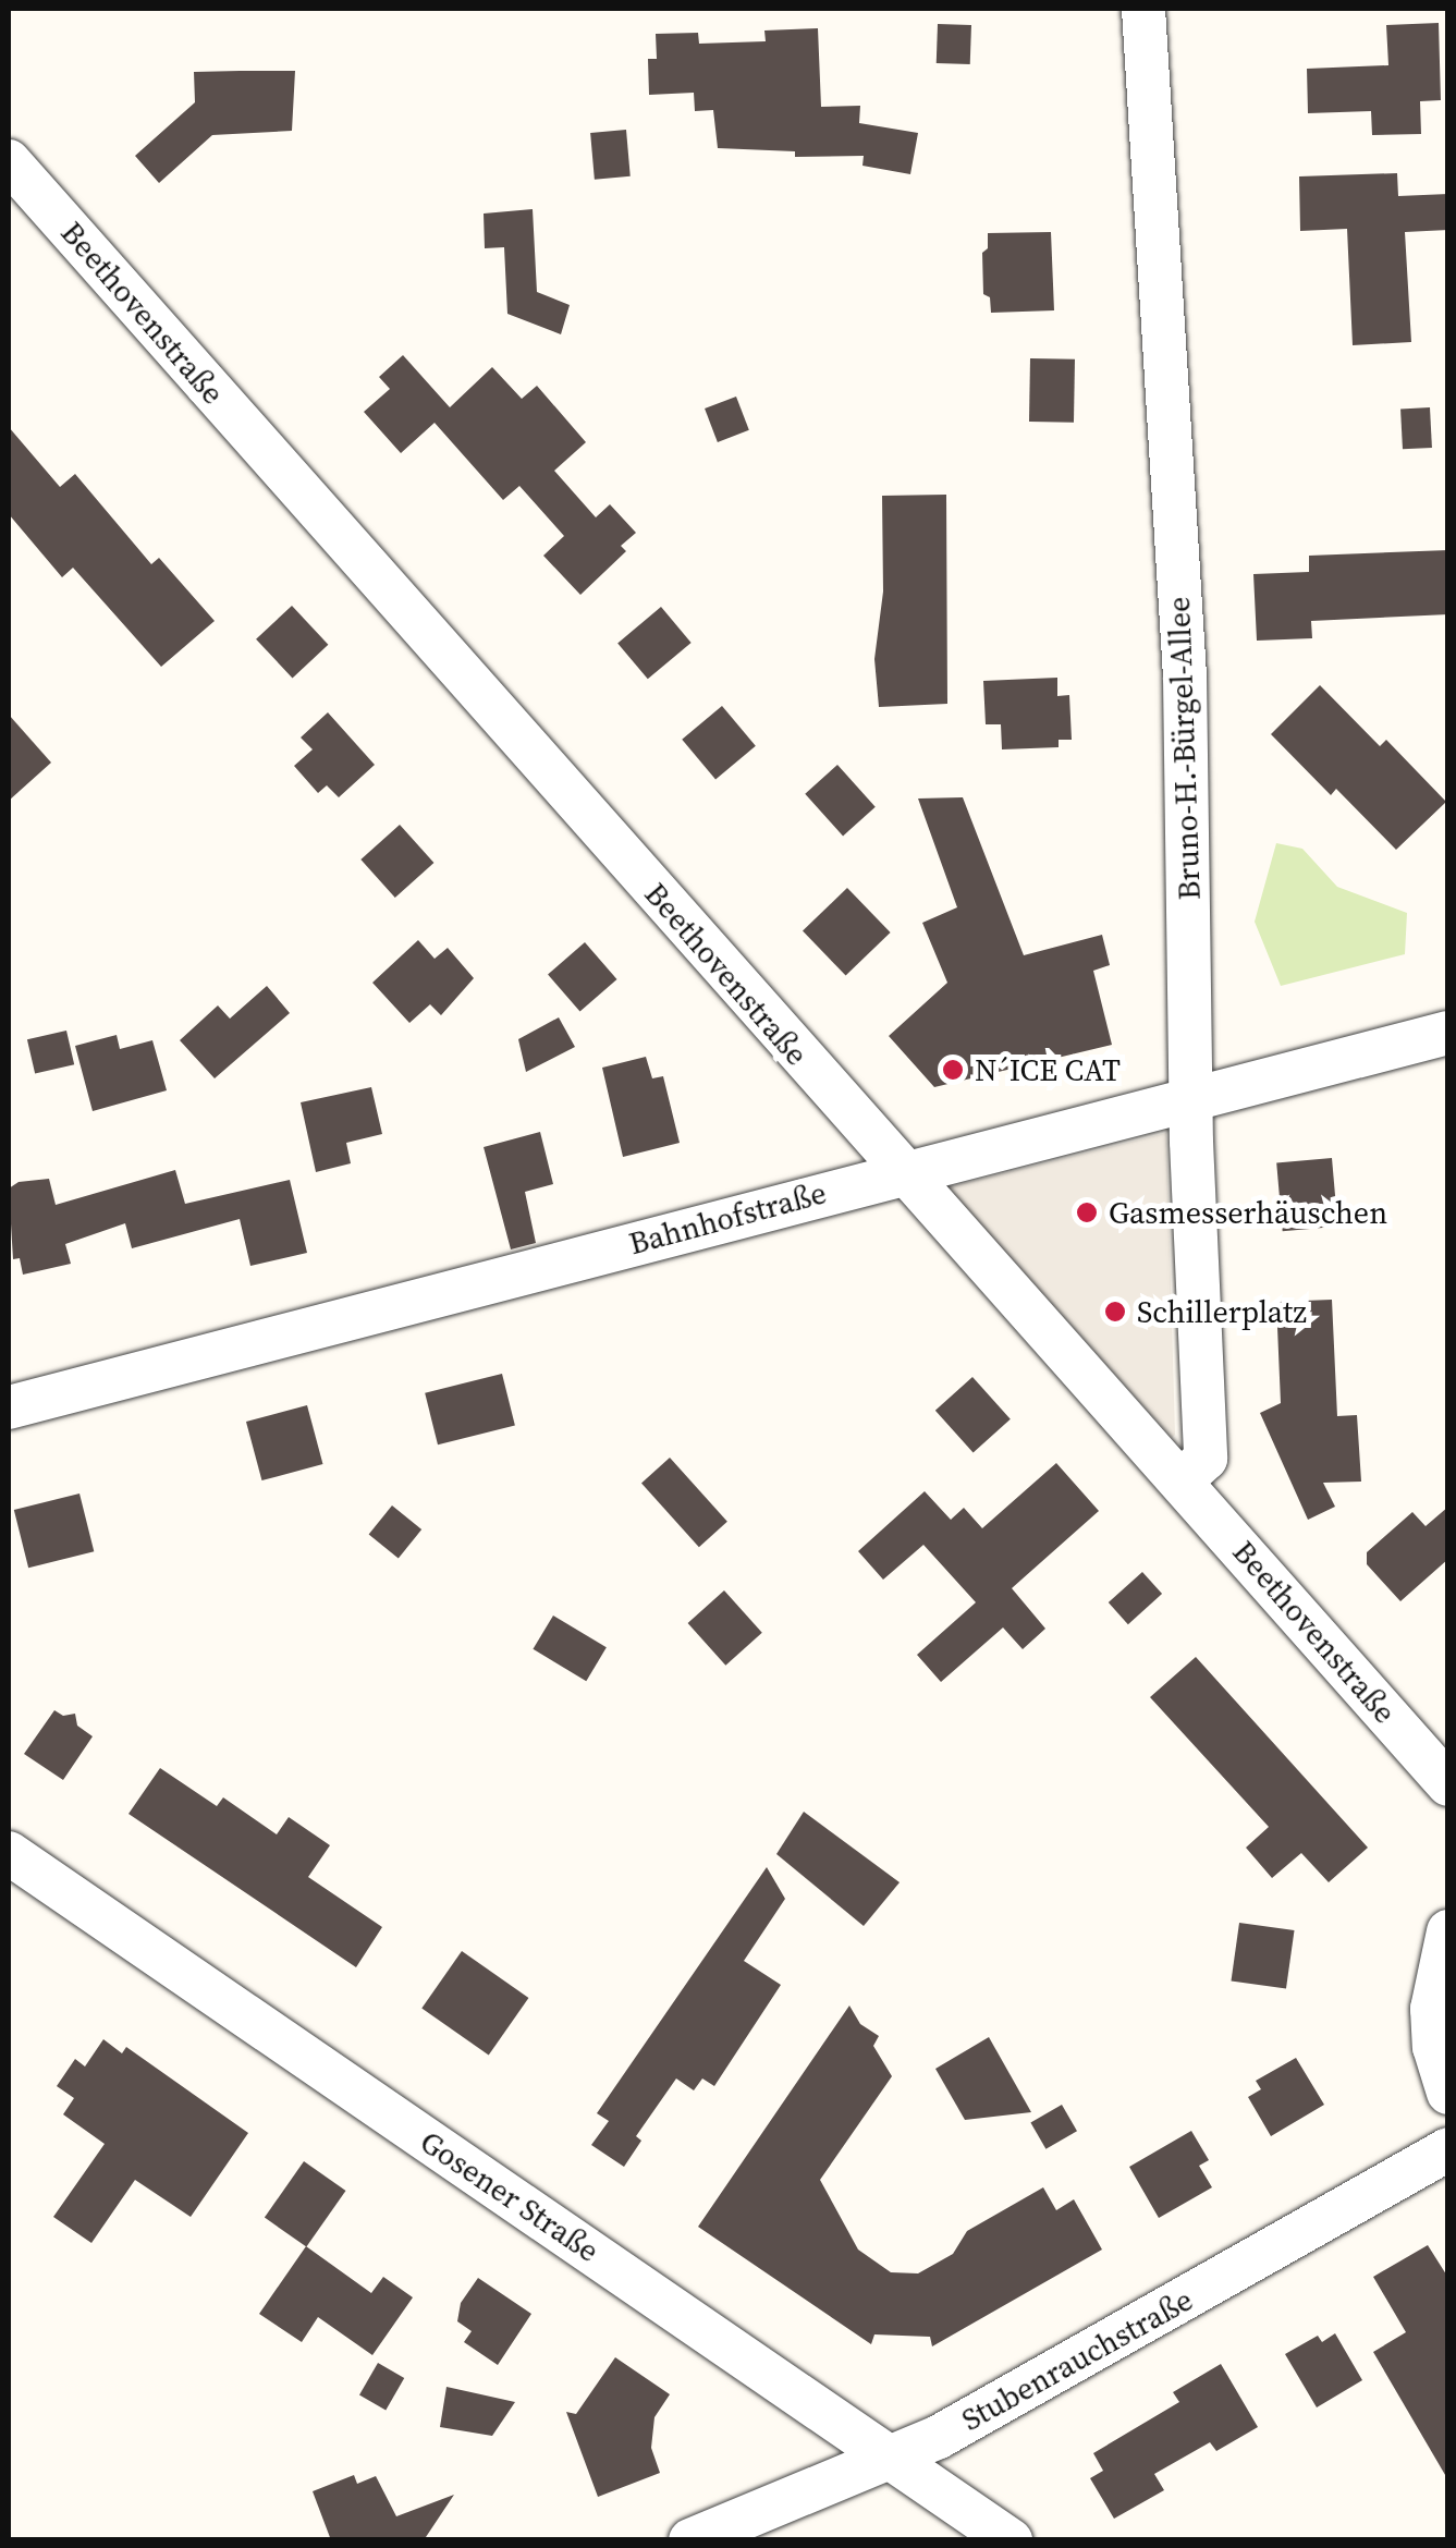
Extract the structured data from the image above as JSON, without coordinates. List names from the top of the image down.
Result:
{
  "streets": {
    "street": [
      "Beethovenstraße",
      "Bruno-H.-Bürgel-Allee",
      "Bahnhofstraße",
      "Gosener Straße",
      "Stubenrauchstraße"
    ]
  },
  "crossings": [
    ["Beethovenstraße", "Bruno-H.-Bürgel-Allee"],
    ["Beethovenstraße", "Bahnhofstraße"],
    ["Bruno-H.-Bürgel-Allee", "Bahnhofstraße"],
    ["Gosener Straße", "Stubenrauchstraße"]
  ],
  "places": ["N´ICE CAT", "Gasmesserhäuschen", "Schillerplatz"]
}
